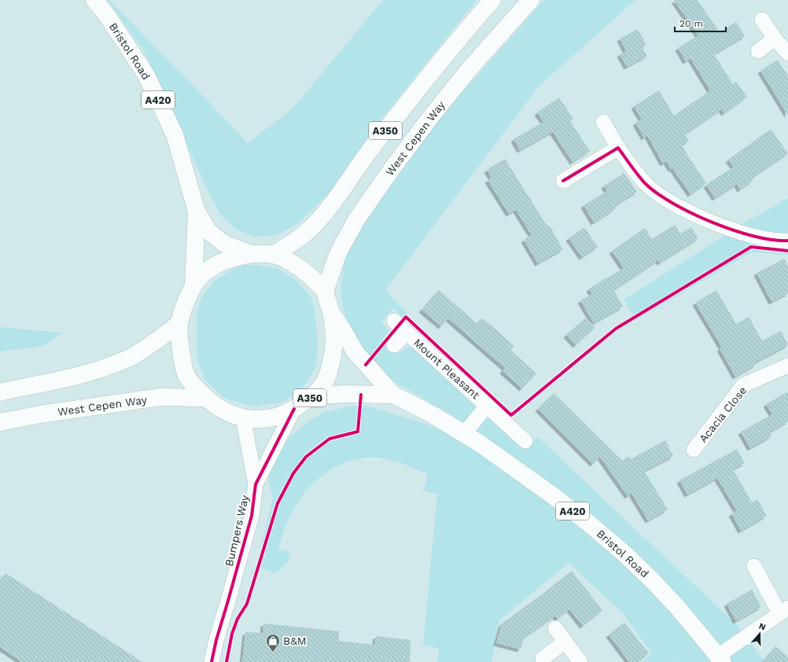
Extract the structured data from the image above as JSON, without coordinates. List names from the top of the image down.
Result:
{
  "streets": {
    "main road": [
      "Bristol Road",
      "A420",
      "A350",
      "West Cepen Way"
    ],
    "street": ["Mount Pleasant", "Acacia Close", "Bumpers Way"]
  },
  "crossings": [
    ["Bristol Road", "A350"],
    ["Bristol Road", "Mount Pleasant"],
    ["A350", "West Cepen Way"],
    ["A350", "Bumpers Way"]
  ],
  "places": {
    "shop": ["B&M"]
  },
  "scale_bar": "20 m",
  "north": "top"
}
